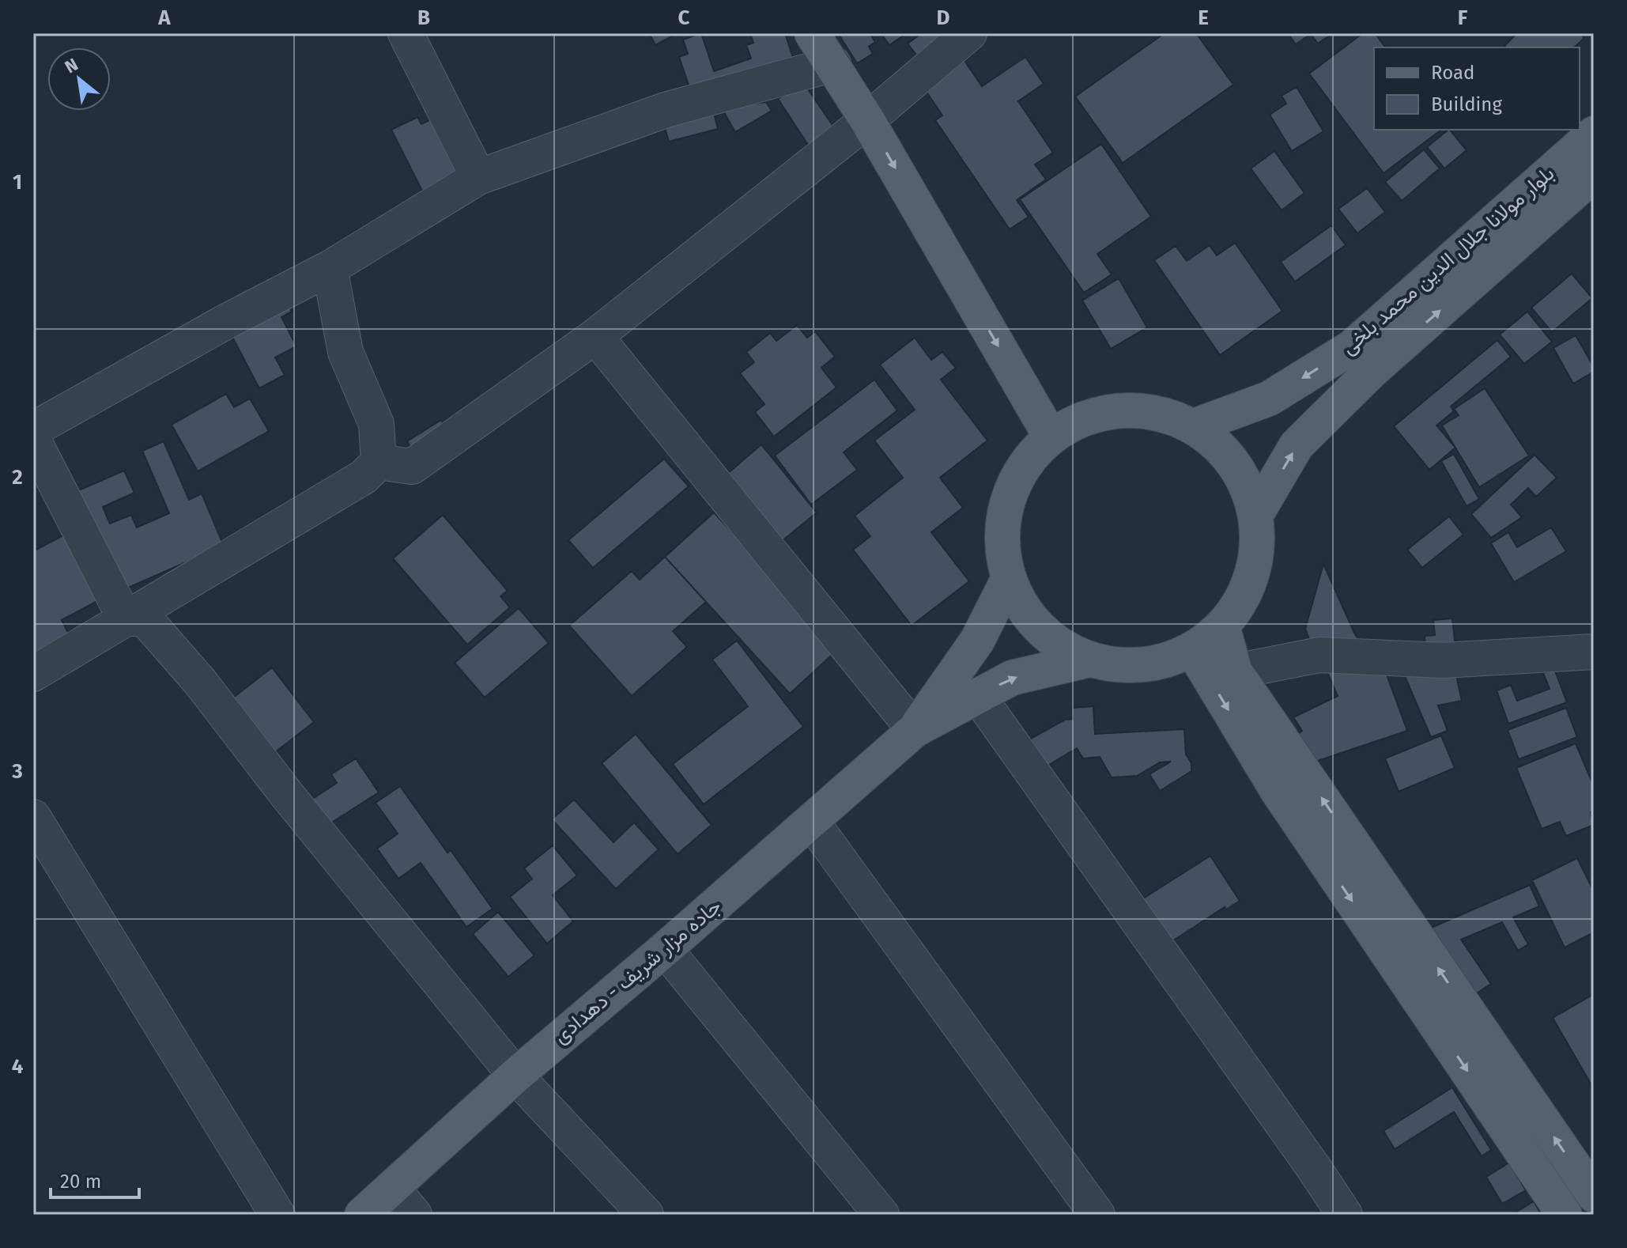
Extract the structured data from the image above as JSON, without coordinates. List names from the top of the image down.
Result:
{
  "streets": {
    "main road": ["بلوار مولانا جلال الدین محمد بلخی", "جاده مزار شریف - دهدادی"]
  },
  "legend": ["Road", "Building"],
  "scale_bar": "20 m",
  "north": "top left",
  "grid": {
    "columns": [
      "A",
      "B",
      "C",
      "D",
      "E",
      "F"
    ],
    "rows": [
      "1",
      "2",
      "3",
      "4"
    ]
  }
}
